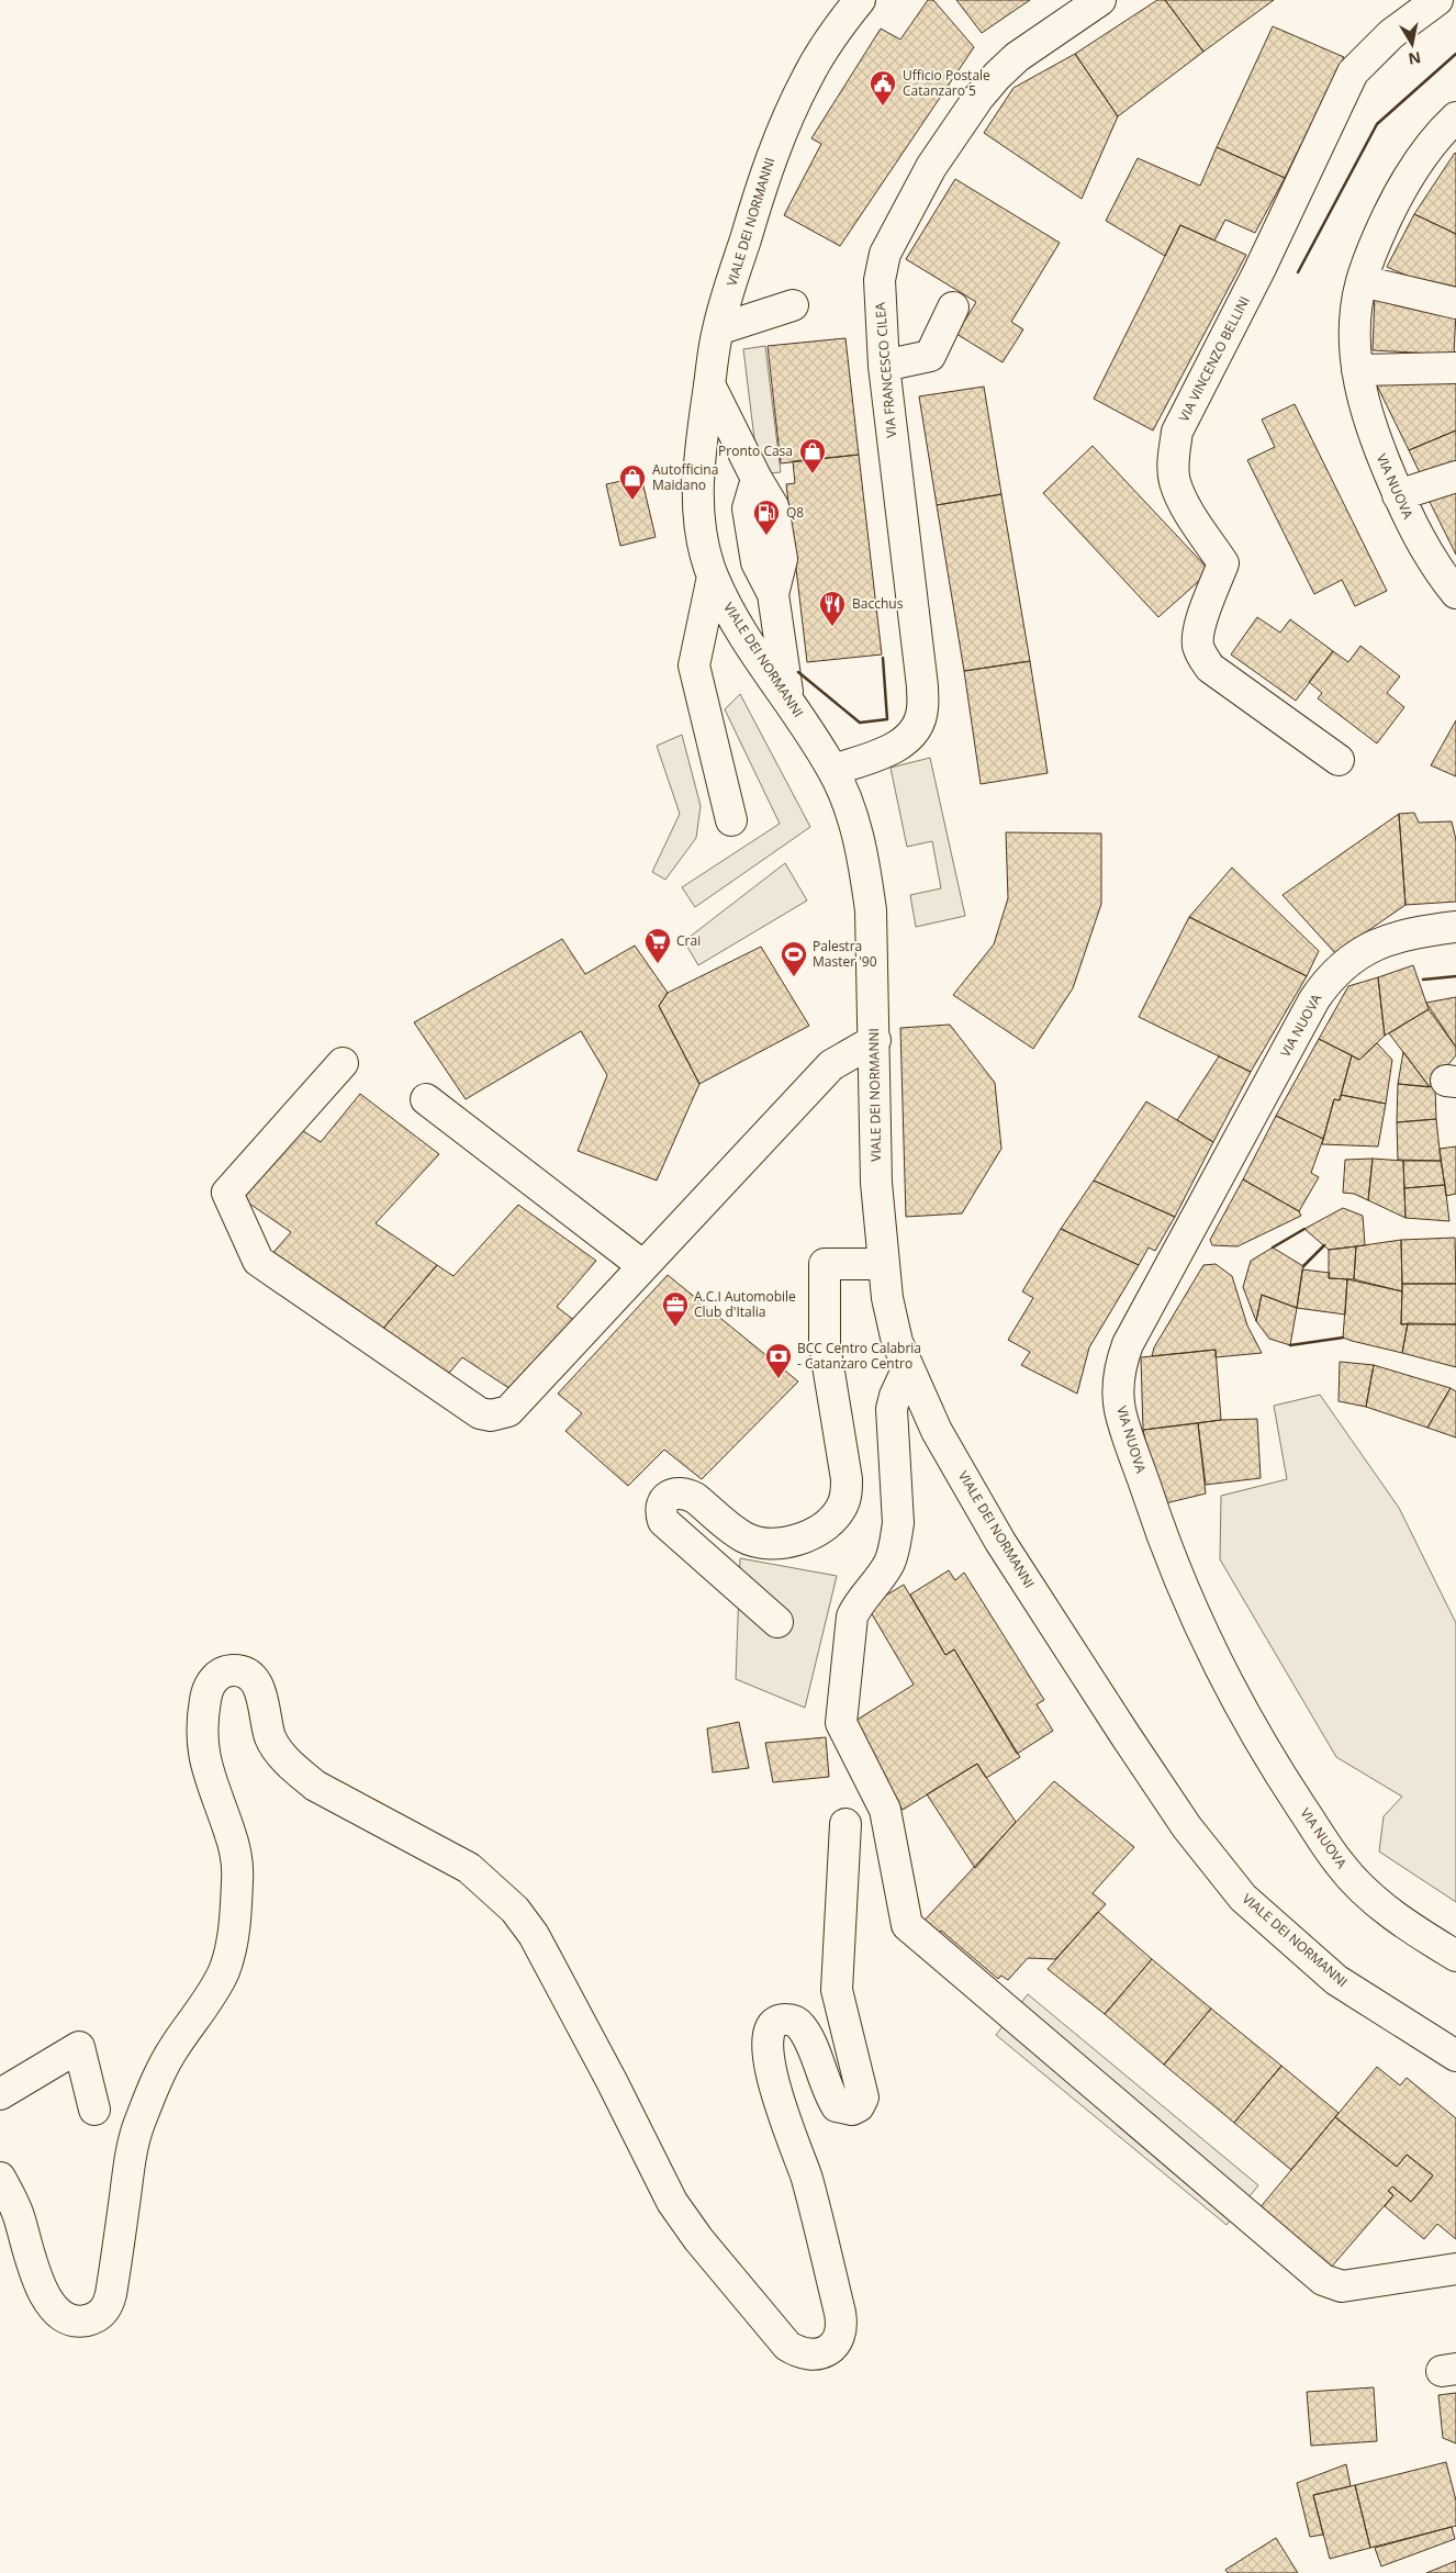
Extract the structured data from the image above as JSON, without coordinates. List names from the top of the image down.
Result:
{
  "streets": {
    "street": [
      "VIALE DEI NORMANNI",
      "VIA VINCENZO BELLINI",
      "VIA FRANCESCO CILEA",
      "VIA NUOVA"
    ]
  },
  "crossings": [
    ["VIALE DEI NORMANNI", "VIA FRANCESCO CILEA"]
  ],
  "places": {
    "public building": ["Ufficio Postale Catanzaro 5"],
    "shop": ["Pronto Casa", "Autofficina Maidano"],
    "fuel station": ["Q8"],
    "restaurant": ["Bacchus"],
    "supermarket": ["Crai"],
    "sports": ["Palestra Master '90"],
    "office": ["A.C.I Automobile Club d'Italia"],
    "bank": ["BCC Centro Calabria - Catanzaro Centro"]
  },
  "north": "bottom"
}
